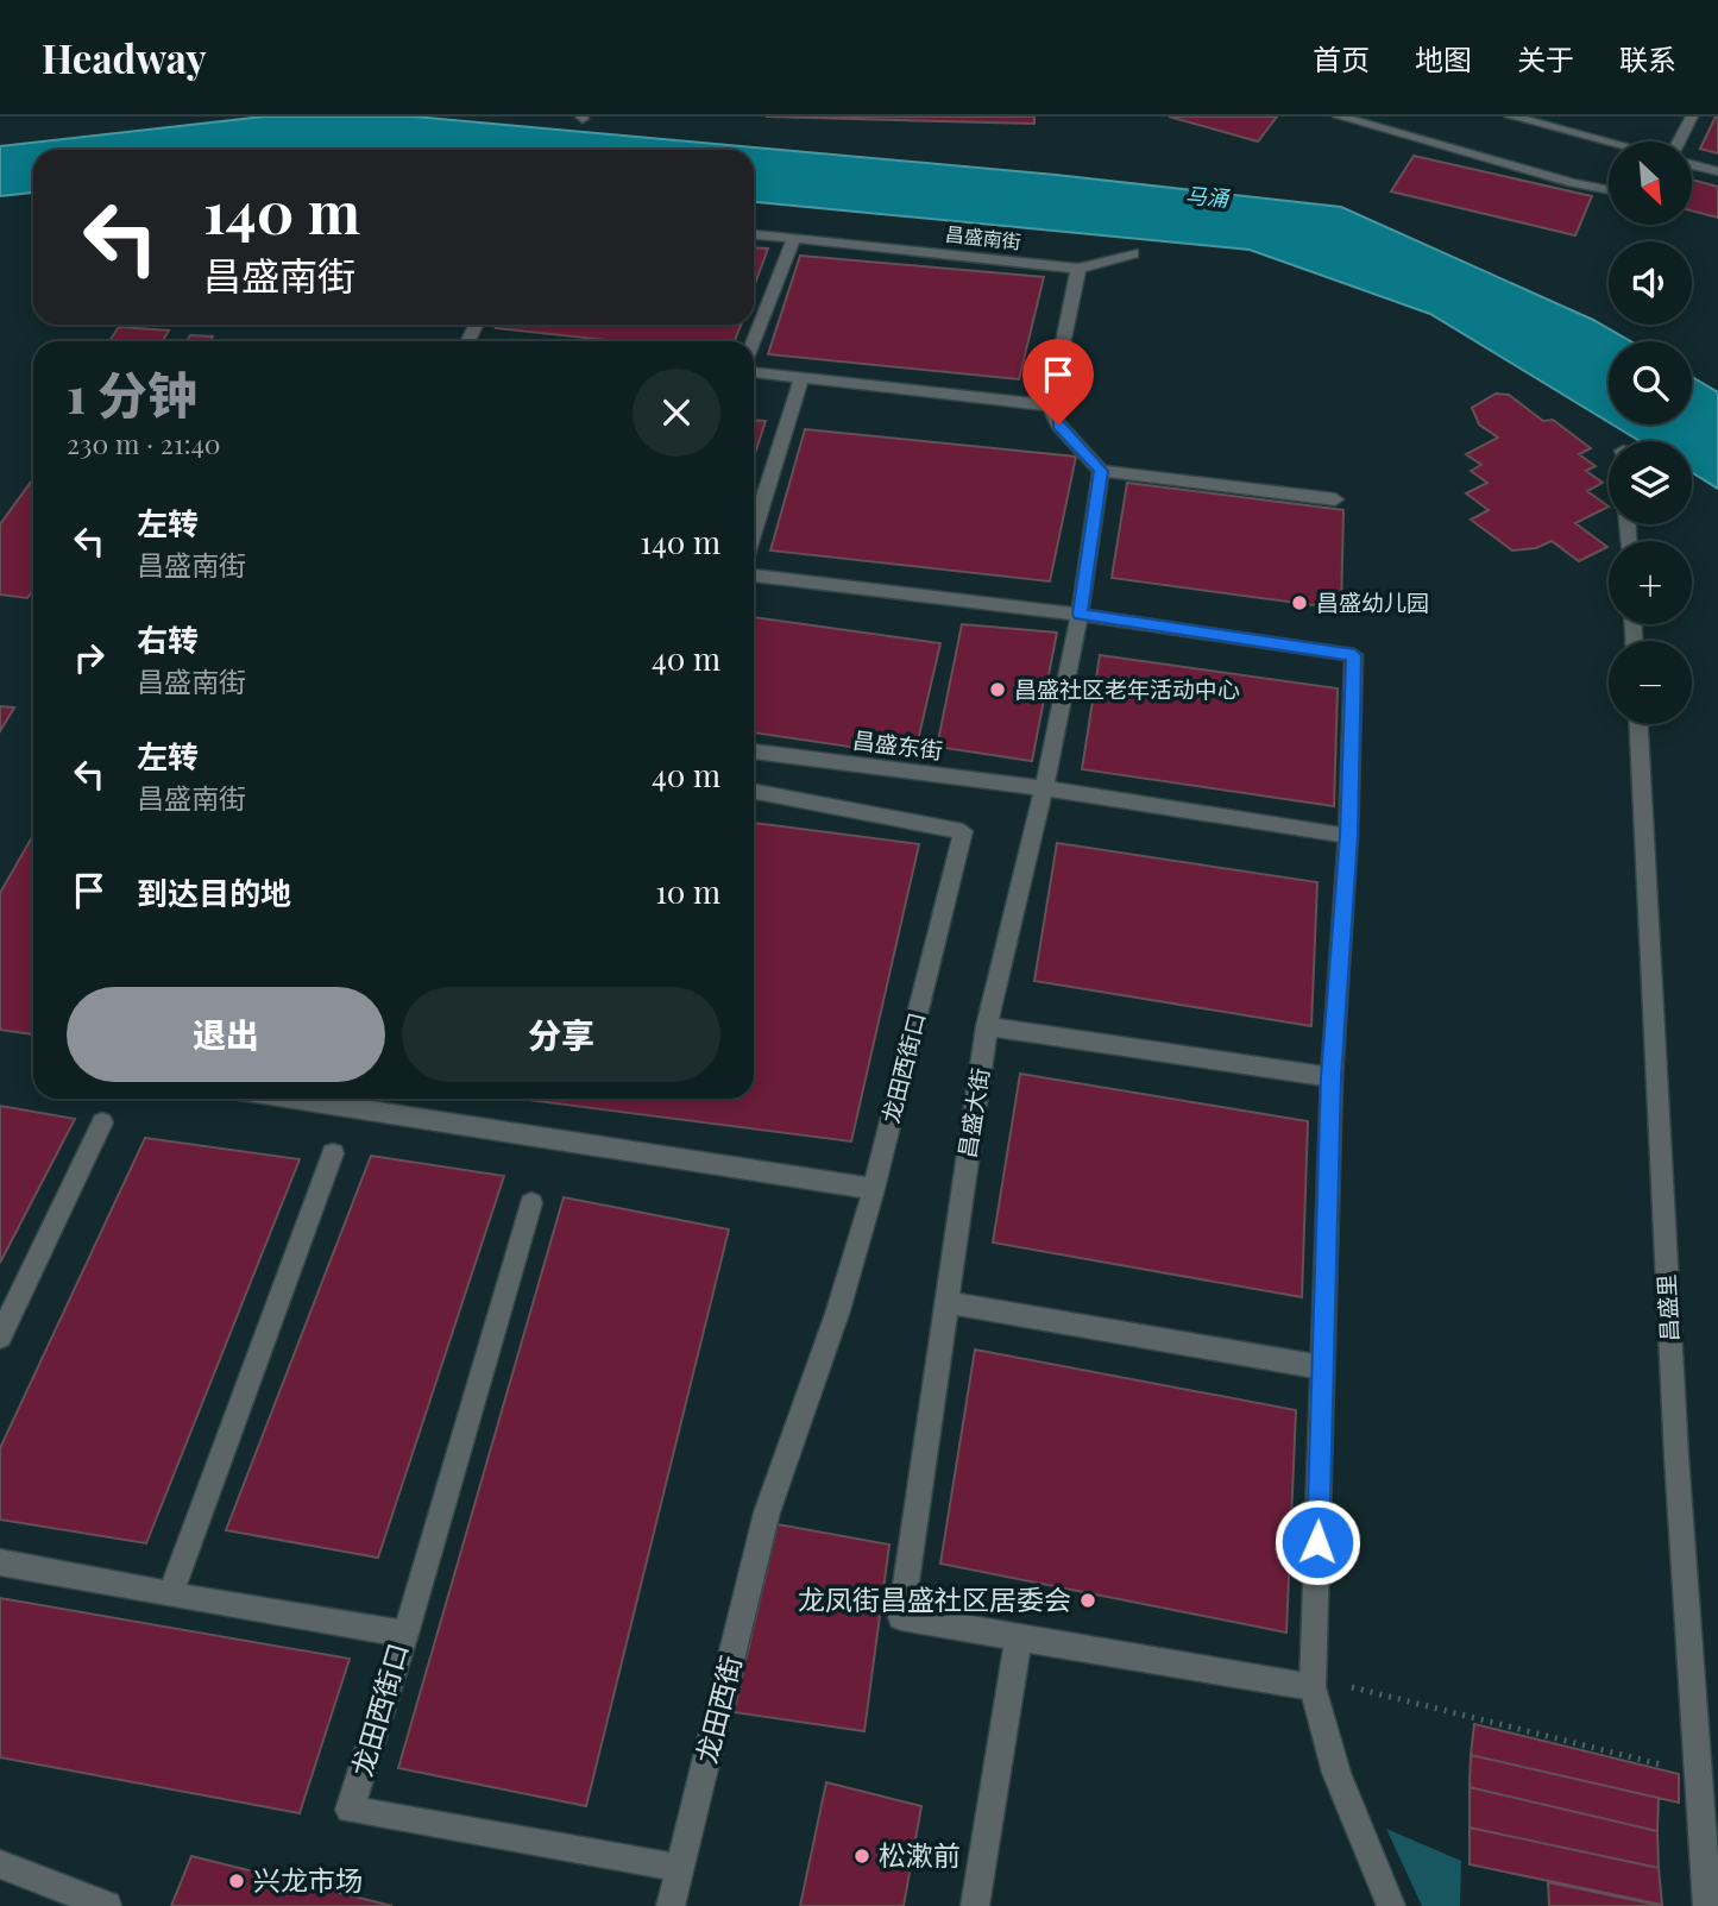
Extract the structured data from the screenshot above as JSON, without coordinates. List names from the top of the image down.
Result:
{
  "streets": {
    "street": [
      "昌盛南街",
      "昌盛东街",
      "龙田西街口",
      "昌盛大街",
      "昌盛里",
      "龙田西街"
    ]
  },
  "crossings": [
    ["昌盛东街", "昌盛大街"],
    ["龙田西街口", "龙田西街"]
  ],
  "water": ["马涌"],
  "places": [
    "昌盛幼儿园",
    "昌盛社区老年活动中心",
    "龙凤街昌盛社区居委会",
    "松漱前",
    "兴龙市场"
  ],
  "north": "bottom right",
  "page": {
    "header": "Headway",
    "nav": [
      "首页",
      "地图",
      "关于",
      "联系"
    ],
    "map_buttons": ["+", "−"],
    "turn": ["140 m", "昌盛南街"],
    "heading": ["1 分钟", "230 m · 21:40"],
    "list": [
      {
        "name": "左转",
        "note": "昌盛南街",
        "value": "140 m"
      },
      {
        "name": "右转",
        "note": "昌盛南街",
        "value": "40 m"
      },
      {
        "name": "左转",
        "note": "昌盛南街",
        "value": "40 m"
      },
      {
        "name": "到达目的地",
        "value": "10 m"
      }
    ],
    "buttons": ["退出", "分享"]
  }
}
